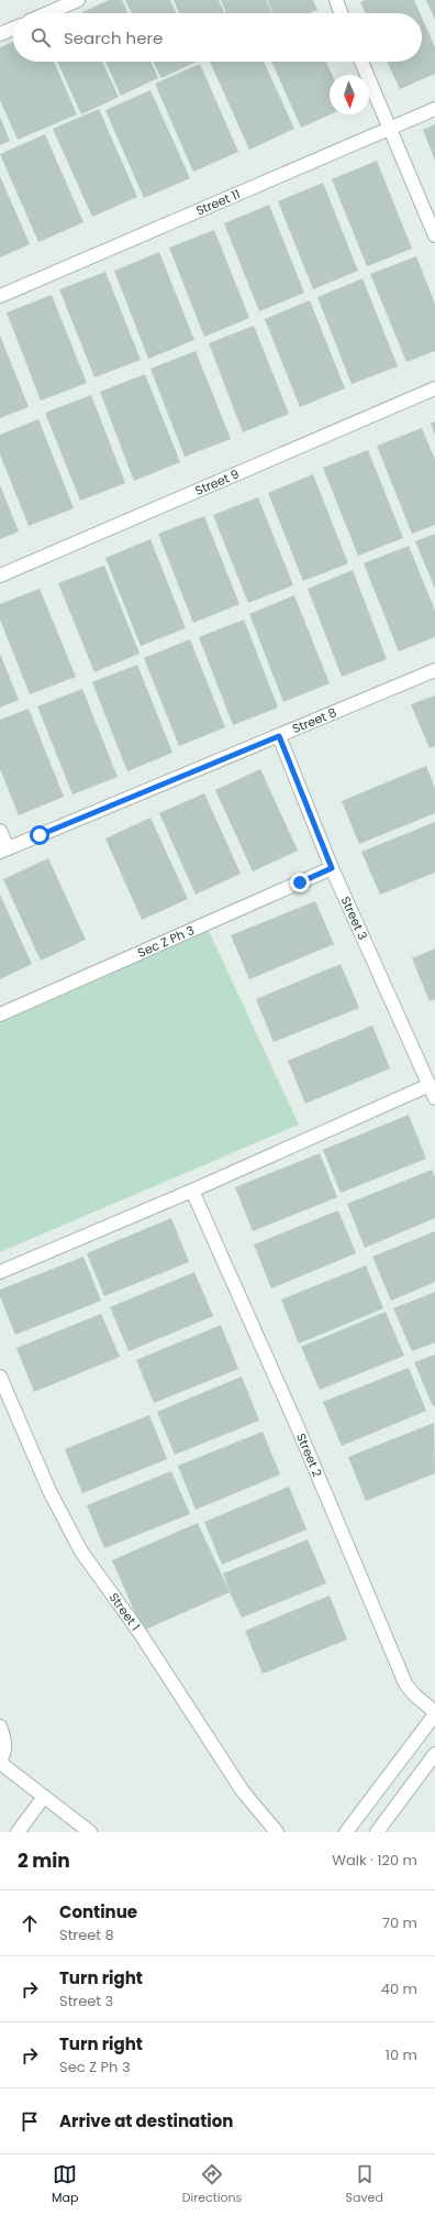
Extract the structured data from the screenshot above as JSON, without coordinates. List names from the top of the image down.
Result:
{
  "streets": {
    "street": [
      "Street 11",
      "Street 9",
      "Street 8",
      "Street 3",
      "Sec Z Ph 3",
      "Street 2",
      "Street 1"
    ]
  },
  "crossings": [
    ["Street 8", "Street 3"],
    ["Street 3", "Sec Z Ph 3"]
  ],
  "north": "bottom",
  "page": {
    "search": "Search here",
    "heading": ["2 min", "Walk · 120 m"],
    "list": [
      ["Continue", "Street 8", "70 m"],
      ["Turn right", "Street 3", "40 m"],
      ["Turn right", "Sec Z Ph 3", "10 m"],
      "Arrive at destination"
    ],
    "nav": ["Map", "Directions", "Saved"]
  }
}
